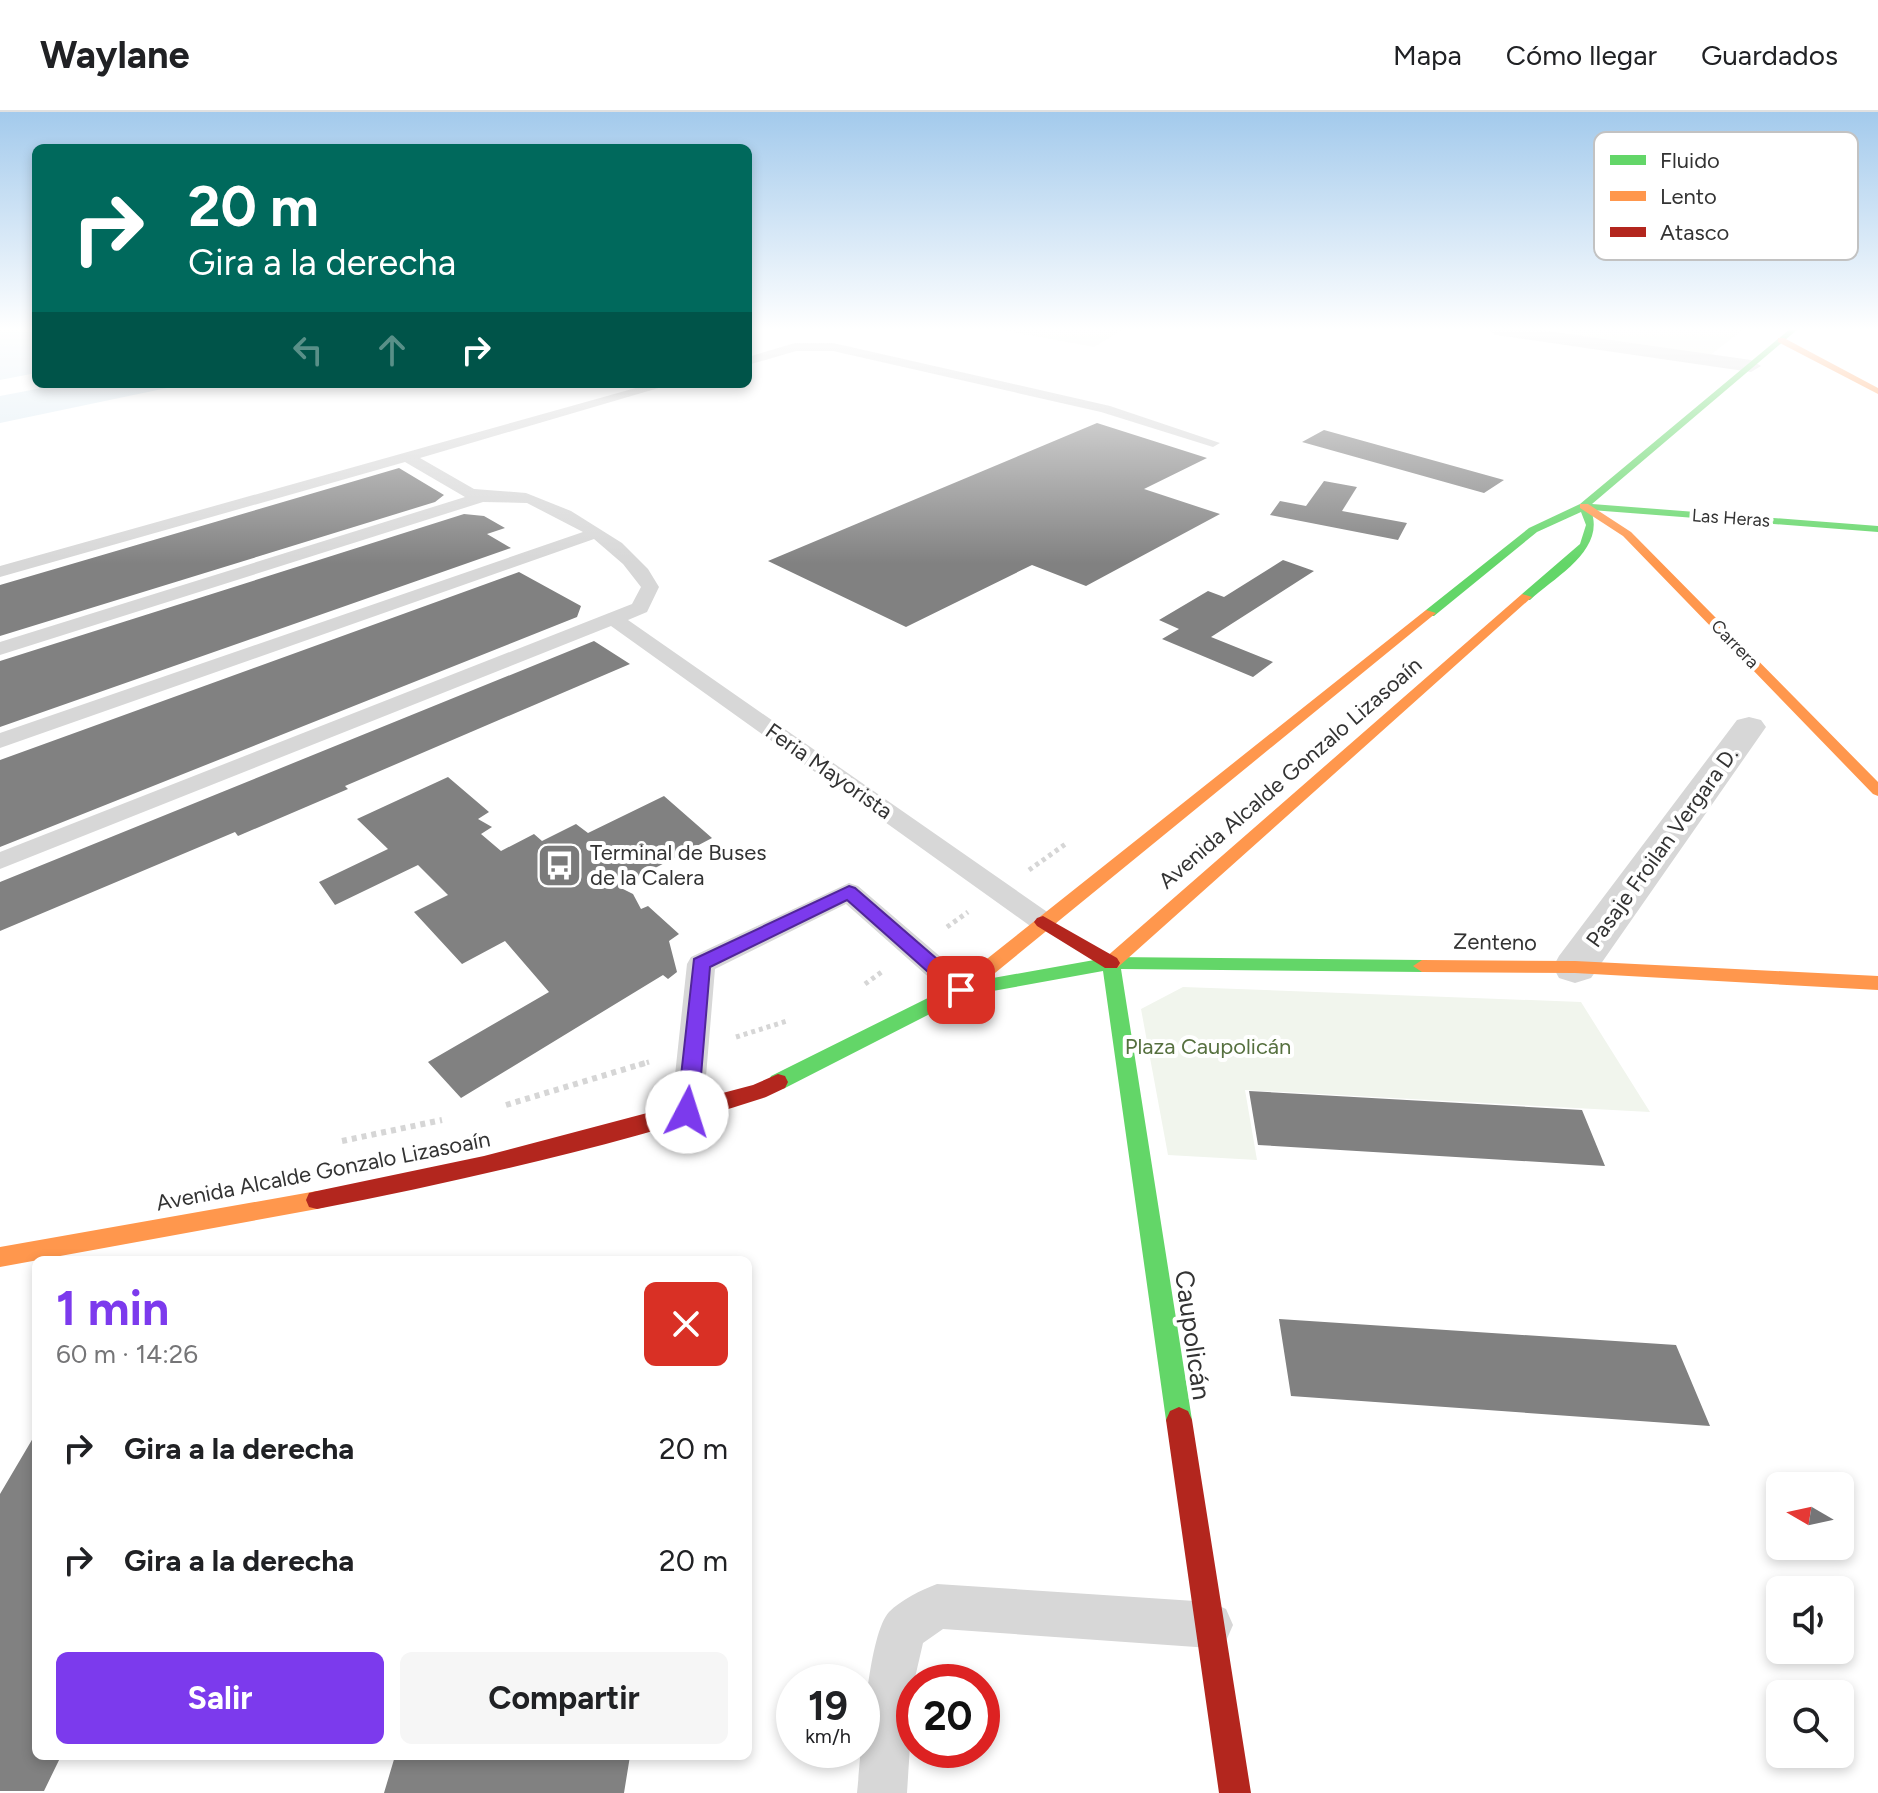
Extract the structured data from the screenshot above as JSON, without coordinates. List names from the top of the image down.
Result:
{
  "streets": {
    "main road": [
      "Las Heras",
      "Carrera",
      "Avenida Alcalde Gonzalo Lizasoaín",
      "Zenteno",
      "Caupolicán"
    ],
    "street": ["Pasaje Froilan Vergara D."],
    "lane": ["Feria Mayorista"]
  },
  "crossings": [
    ["Las Heras", "Carrera"],
    ["Las Heras", "Avenida Alcalde Gonzalo Lizasoaín"],
    ["Carrera", "Avenida Alcalde Gonzalo Lizasoaín"],
    ["Feria Mayorista", "Avenida Alcalde Gonzalo Lizasoaín"],
    ["Avenida Alcalde Gonzalo Lizasoaín", "Zenteno"],
    ["Avenida Alcalde Gonzalo Lizasoaín", "Caupolicán"],
    ["Pasaje Froilan Vergara D.", "Zenteno"],
    ["Zenteno", "Caupolicán"]
  ],
  "parks": ["Plaza Caupolicán"],
  "places": {
    "bus stop": ["Terminal de Buses de la Calera"]
  },
  "legend": ["Fluido", "Lento", "Atasco"],
  "north": "left",
  "page": {
    "header": "Waylane",
    "nav": ["Mapa", "Cómo llegar", "Guardados"],
    "turn": ["20 m", "Gira a la derecha"],
    "heading": ["1 min", "60 m · 14:26"],
    "list": [
      {
        "name": "Gira a la derecha",
        "value": "20 m"
      },
      {
        "name": "Gira a la derecha",
        "value": "20 m"
      }
    ],
    "buttons": ["Salir", "Compartir"],
    "speed": "19 km/h",
    "limit": "20"
  }
}
